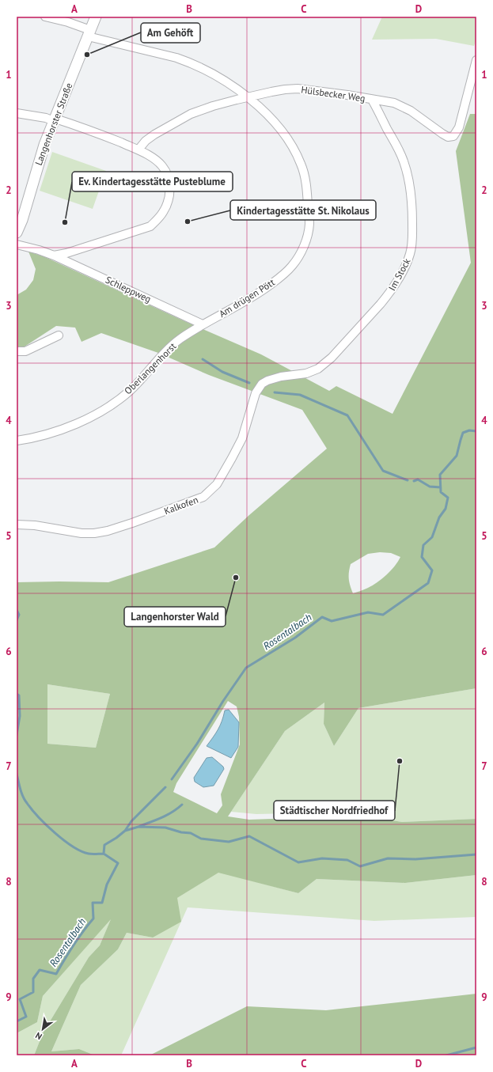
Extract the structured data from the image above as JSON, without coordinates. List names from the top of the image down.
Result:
{
  "streets": {
    "street": [
      "Hülsbecker Weg",
      "Langenhorster Straße",
      "Im Stock",
      "Schleppweg",
      "Am drügen Pött",
      "Oberlangenhorst",
      "Kalkofen"
    ]
  },
  "crossings": [
    ["Hülsbecker Weg", "Im Stock"],
    ["Hülsbecker Weg", "Am drügen Pött"],
    ["Langenhorster Straße", "Am drügen Pött"],
    ["Im Stock", "Kalkofen"],
    ["Schleppweg", "Am drügen Pött"],
    ["Schleppweg", "Oberlangenhorst"],
    ["Am drügen Pött", "Oberlangenhorst"]
  ],
  "water": ["Rosentalbach"],
  "places": [
    "Am Gehöft",
    "Kindertagesstätte St. Nikolaus",
    "Ev. Kindertagesstätte Pusteblume",
    "Langenhorster Wald",
    "Städtischer Nordfriedhof"
  ],
  "north": "bottom left",
  "grid": {
    "columns": [
      "A",
      "B",
      "C",
      "D"
    ],
    "rows": [
      "1",
      "2",
      "3",
      "4",
      "5",
      "6",
      "7",
      "8",
      "9"
    ]
  }
}
